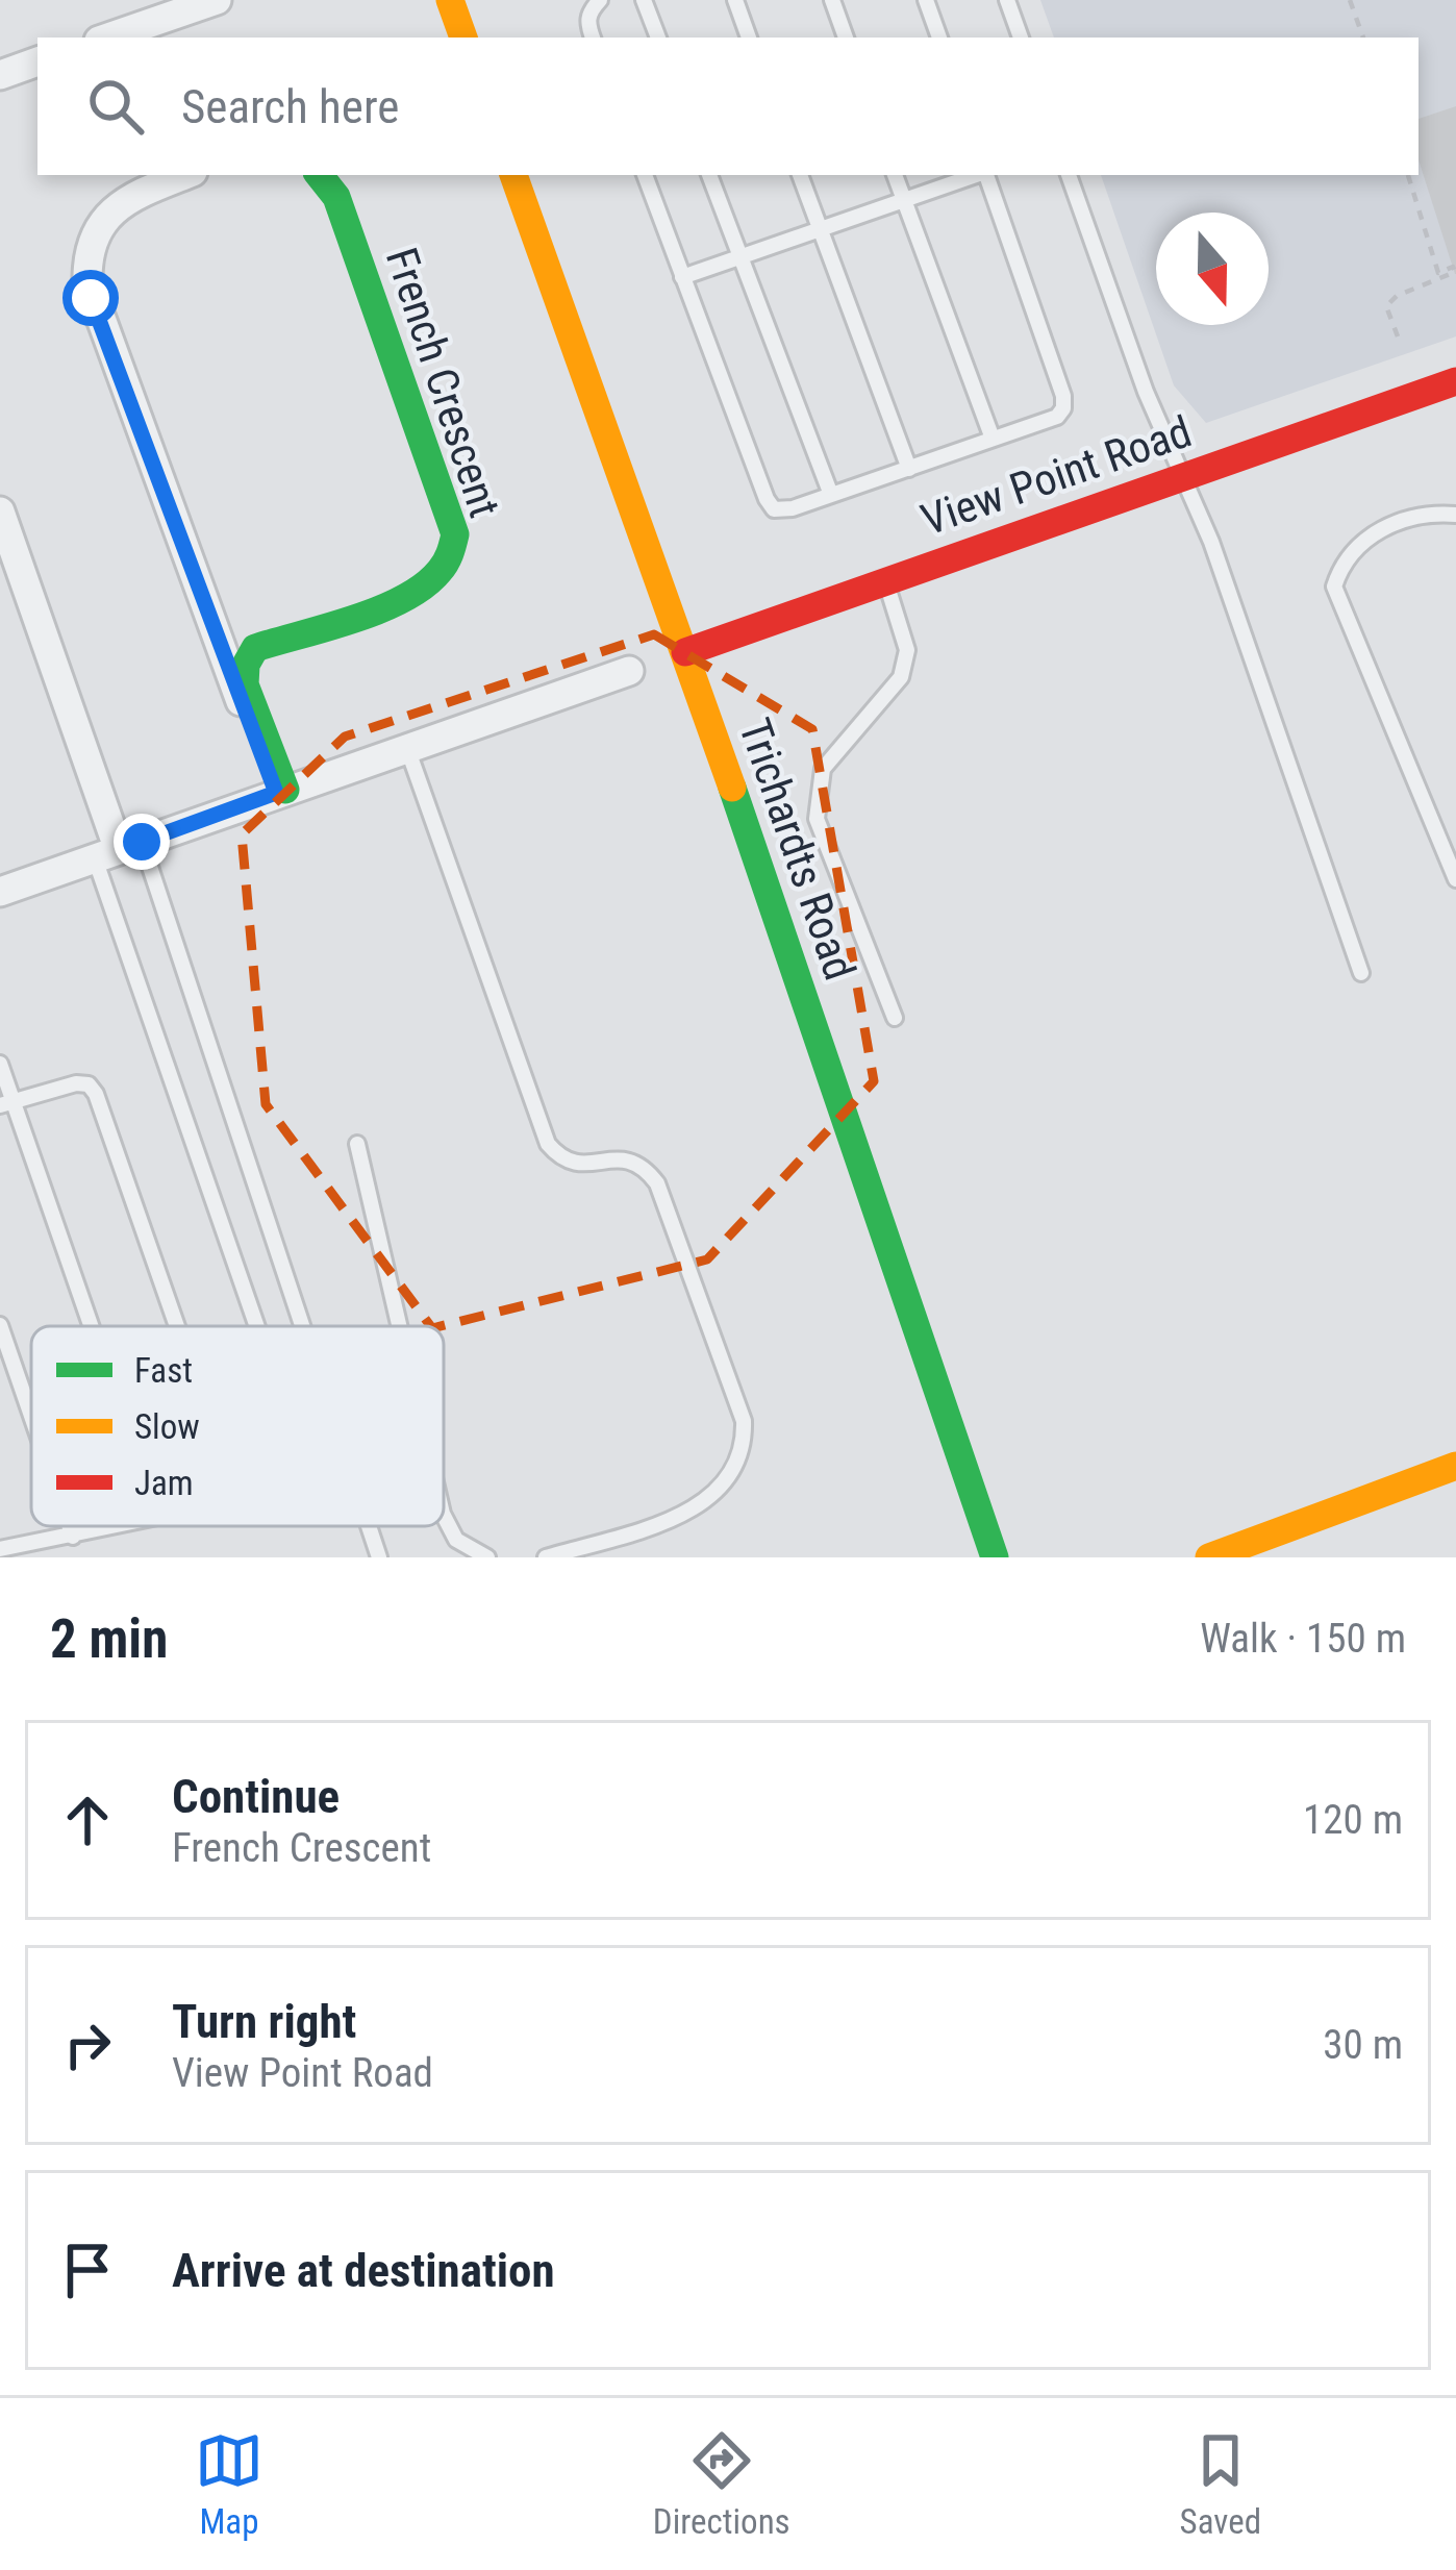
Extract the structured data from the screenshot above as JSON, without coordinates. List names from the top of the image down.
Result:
{
  "streets": {
    "main road": ["French Crescent", "View Point Road", "Trichardts Road"]
  },
  "crossings": [
    ["View Point Road", "Trichardts Road"]
  ],
  "legend": ["Fast", "Slow", "Jam"],
  "north": "bottom",
  "page": {
    "search": "Search here",
    "heading": ["2 min", "Walk · 150 m"],
    "list": [
      ["Continue", "French Crescent", "120 m"],
      ["Turn right", "View Point Road", "30 m"],
      "Arrive at destination"
    ],
    "nav": ["Map", "Directions", "Saved"]
  }
}
